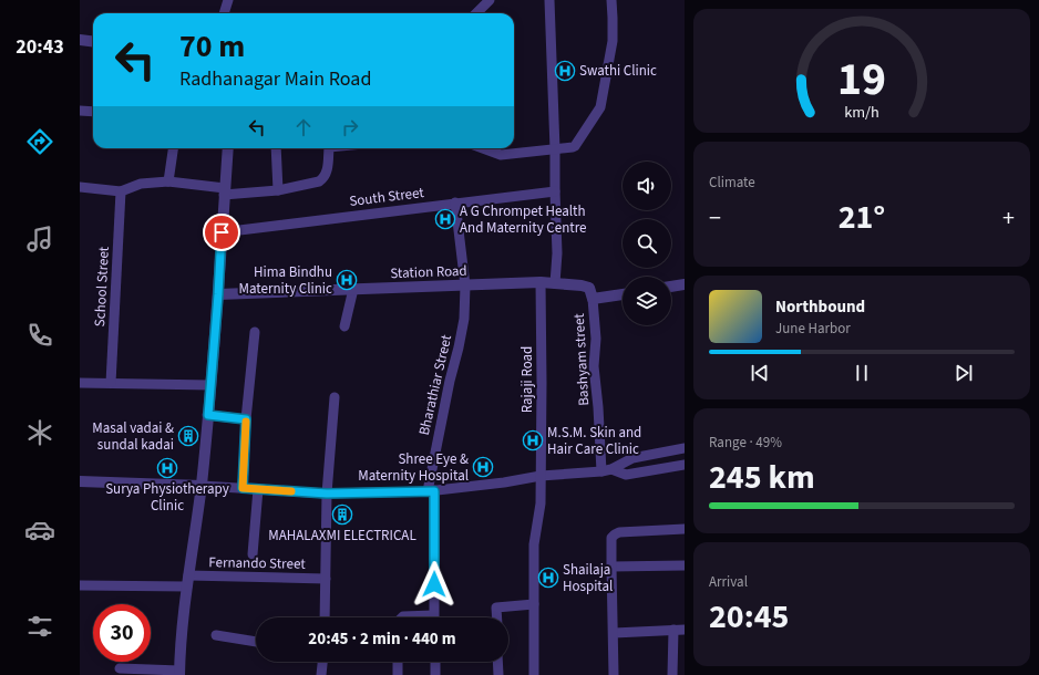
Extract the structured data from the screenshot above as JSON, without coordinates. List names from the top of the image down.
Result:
{
  "streets": {
    "street": [
      "South Street",
      "Station Road",
      "School Street",
      "Bashyam street",
      "Rajaji Road",
      "Bharathiar Street",
      "Fernando Street"
    ]
  },
  "crossings": [
    ["South Street", "Bharathiar Street"],
    ["Station Road", "Bashyam street"],
    ["Station Road", "Rajaji Road"],
    ["Station Road", "Bharathiar Street"]
  ],
  "places": {
    "hospital": [
      "Swathi Clinic",
      "A G Chrompet Health And Maternity Centre",
      "Hima Bindhu Maternity Clinic",
      "M.S.M. Skin and Hair Care Clinic",
      "Shree Eye & Maternity Hospital",
      "Surya Physiotherapy Clinic",
      "Shailaja Hospital"
    ],
    "building": ["Masal vadai & sundal kadai", "MAHALAXMI ELECTRICAL"]
  },
  "page": {
    "tabs": "20:43",
    "turn": ["70 m", "Radhanagar Main Road"],
    "tile": [
      "Climate",
      ["Range · 49%", "245 km"],
      ["Arrival", "20:45"]
    ],
    "heat": ["−", "21°", "+"],
    "song": ["Northbound", "June Harbor"],
    "limit": "30",
    "trip": "20:45 · 2 min · 440 m",
    "gauge": ["19", "km/h"]
  }
}
